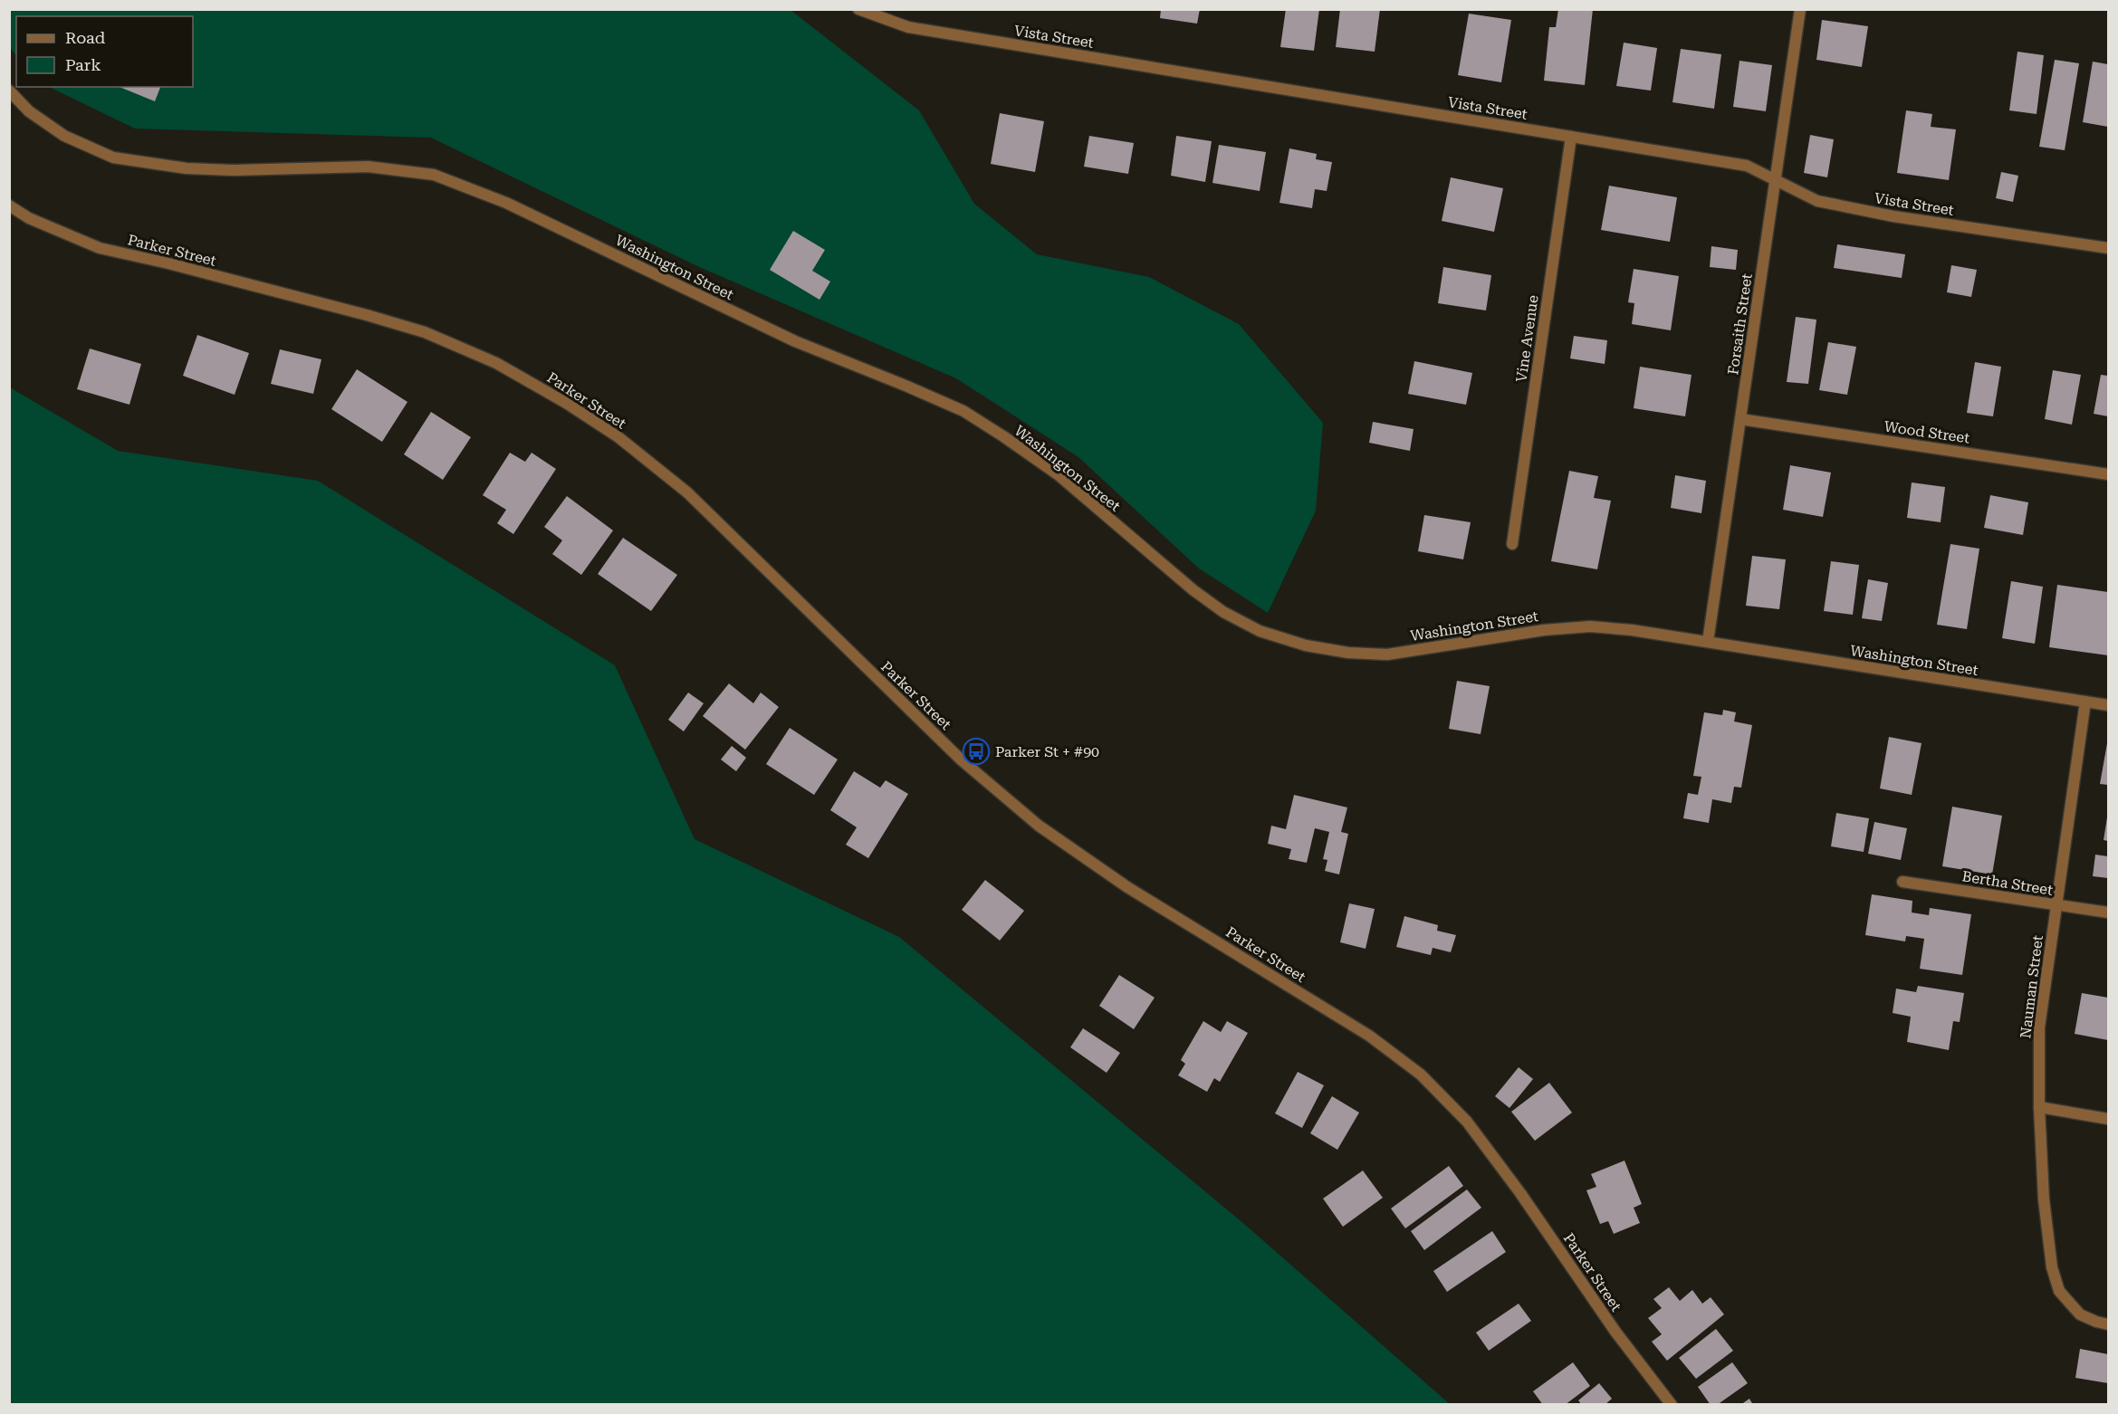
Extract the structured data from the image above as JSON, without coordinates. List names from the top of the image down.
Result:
{
  "streets": {
    "street": [
      "Vista Street",
      "Parker Street",
      "Washington Street",
      "Forsaith Street",
      "Vine Avenue",
      "Wood Street",
      "Bertha Street",
      "Nauman Street"
    ]
  },
  "crossings": [
    ["Vista Street", "Forsaith Street"],
    ["Vista Street", "Vine Avenue"],
    ["Washington Street", "Forsaith Street"],
    ["Washington Street", "Nauman Street"],
    ["Forsaith Street", "Wood Street"],
    ["Bertha Street", "Nauman Street"]
  ],
  "places": {
    "bus stop": ["Parker St + #90"]
  },
  "legend": ["Road", "Park"]
}
